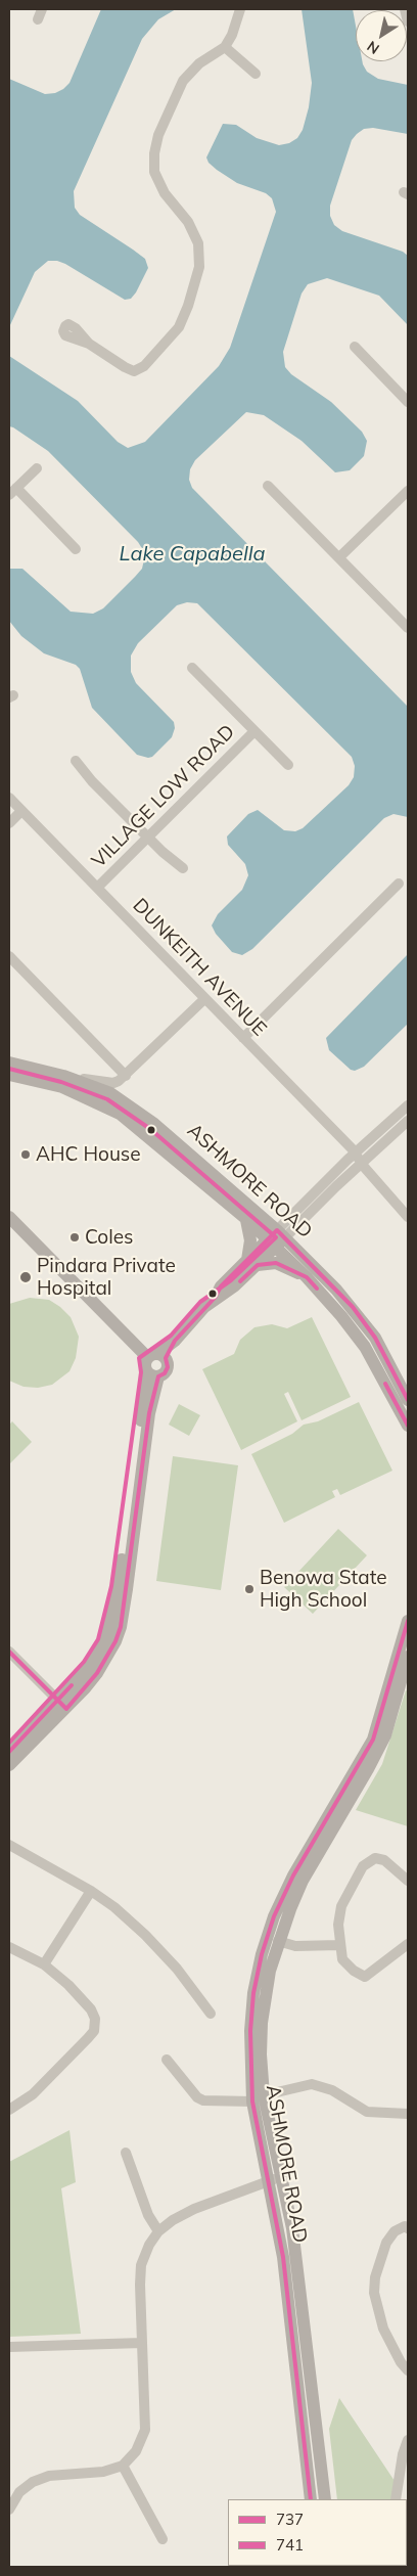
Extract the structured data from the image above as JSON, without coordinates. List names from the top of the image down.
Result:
{
  "streets": {
    "main road": ["ASHMORE ROAD"],
    "street": ["VILLAGE LOW ROAD", "DUNKEITH AVENUE"]
  },
  "crossings": [
    ["VILLAGE LOW ROAD", "DUNKEITH AVENUE"]
  ],
  "water": ["Lake Capabella"],
  "places": [
    "AHC House",
    "Coles",
    "Pindara Private Hospital",
    "Benowa State High School"
  ],
  "lines": ["transit line 741", "transit line 737"],
  "legend": ["737", "741"],
  "north": "bottom left"
}
